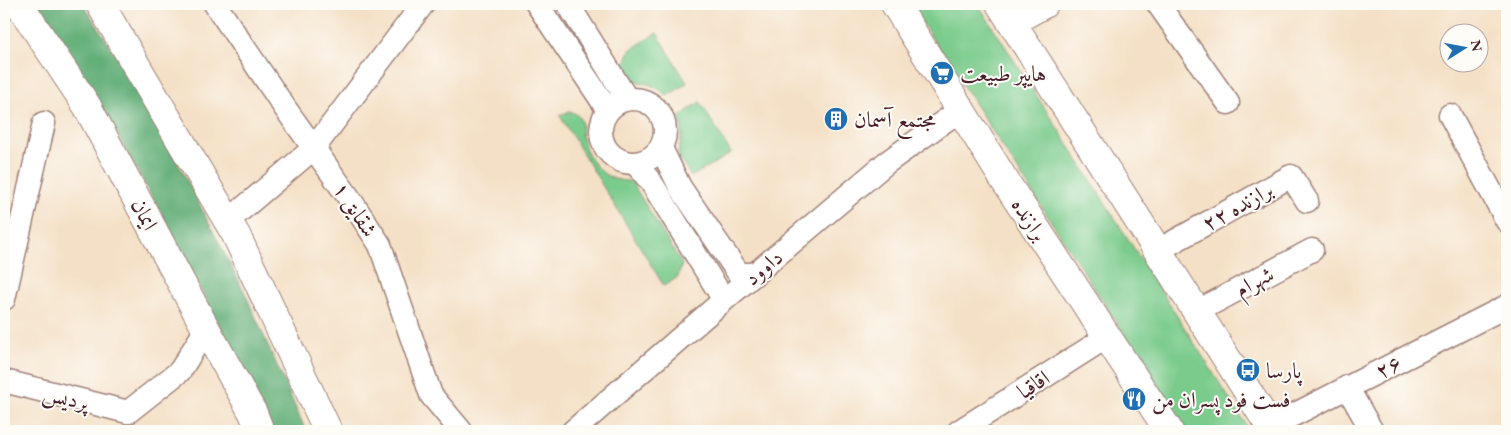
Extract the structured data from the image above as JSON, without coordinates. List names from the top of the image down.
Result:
{
  "streets": {
    "main road": ["ایمان", "برازنده"],
    "street": [
      "برازنده ۲۲",
      "شقایق ۱",
      "داوود",
      "شهرام",
      "۲۶",
      "اقاقیا",
      "پردیس"
    ]
  },
  "crossings": [
    ["برازنده", "داوود"],
    ["برازنده", "اقاقیا"]
  ],
  "places": {
    "supermarket": ["هایپر طبیعت"],
    "building": ["مجتمع آسمان"],
    "bus stop": ["پارسا"],
    "restaurant": ["فست فود پسران من"]
  },
  "north": "right"
}
